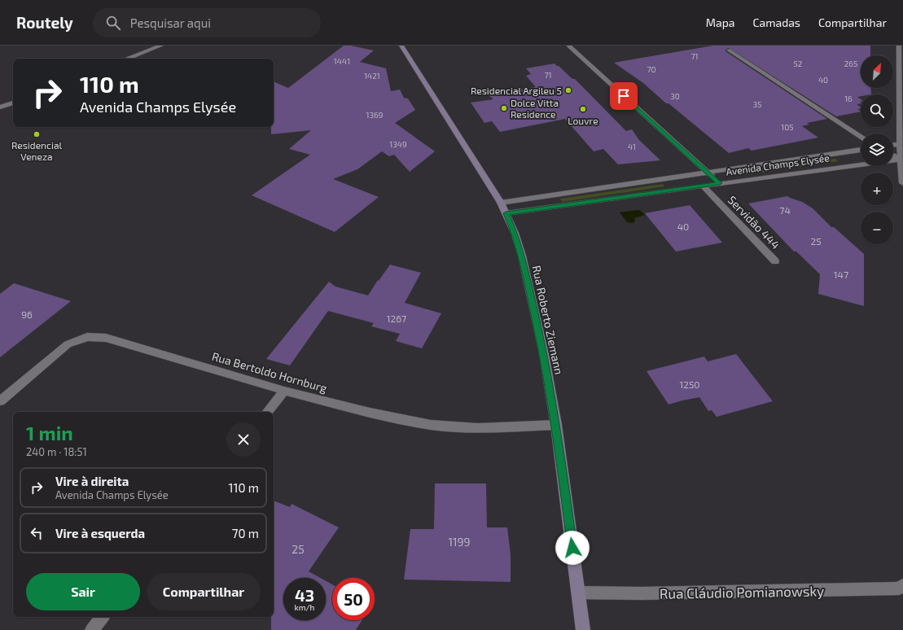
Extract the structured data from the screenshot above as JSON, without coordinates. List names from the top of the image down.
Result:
{
  "streets": {
    "main road": ["Rua Roberto Ziemann"],
    "street": [
      "Avenida Champs Elysée",
      "Servidão 444",
      "Rua Bertoldo Hornburg",
      "Rua Cláudio Pomianowsky"
    ]
  },
  "crossings": [
    ["Avenida Champs Elysée", "Servidão 444"],
    ["Avenida Champs Elysée", "Rua Roberto Ziemann"],
    ["Rua Roberto Ziemann", "Rua Bertoldo Hornburg"],
    ["Rua Roberto Ziemann", "Rua Cláudio Pomianowsky"]
  ],
  "places": [
    "Residencial Argileu 5",
    "Dolce Vitta Residence",
    "Louvre",
    "Residencial Veneza"
  ],
  "house_numbers": [
    "71",
    "1441",
    "52",
    "265",
    "70",
    "71",
    "1421",
    "40",
    "30",
    "16",
    "35",
    "1369",
    "105",
    "1349",
    "41",
    "74",
    "40",
    "25",
    "147",
    "96",
    "1267",
    "1250",
    "1199",
    "25"
  ],
  "north": "top right",
  "page": {
    "header": "Routely",
    "search": "Pesquisar aqui",
    "nav": ["Mapa", "Camadas", "Compartilhar"],
    "map_buttons": ["+", "−"],
    "turn": ["110 m", "Avenida Champs Elysée"],
    "heading": ["1 min", "240 m · 18:51"],
    "list": [
      {
        "name": "Vire à direita",
        "note": "Avenida Champs Elysée",
        "value": "110 m"
      },
      {
        "name": "Vire à esquerda",
        "value": "70 m"
      }
    ],
    "buttons": ["Sair", "Compartilhar"],
    "speed": "43 km/h",
    "limit": "50"
  }
}
